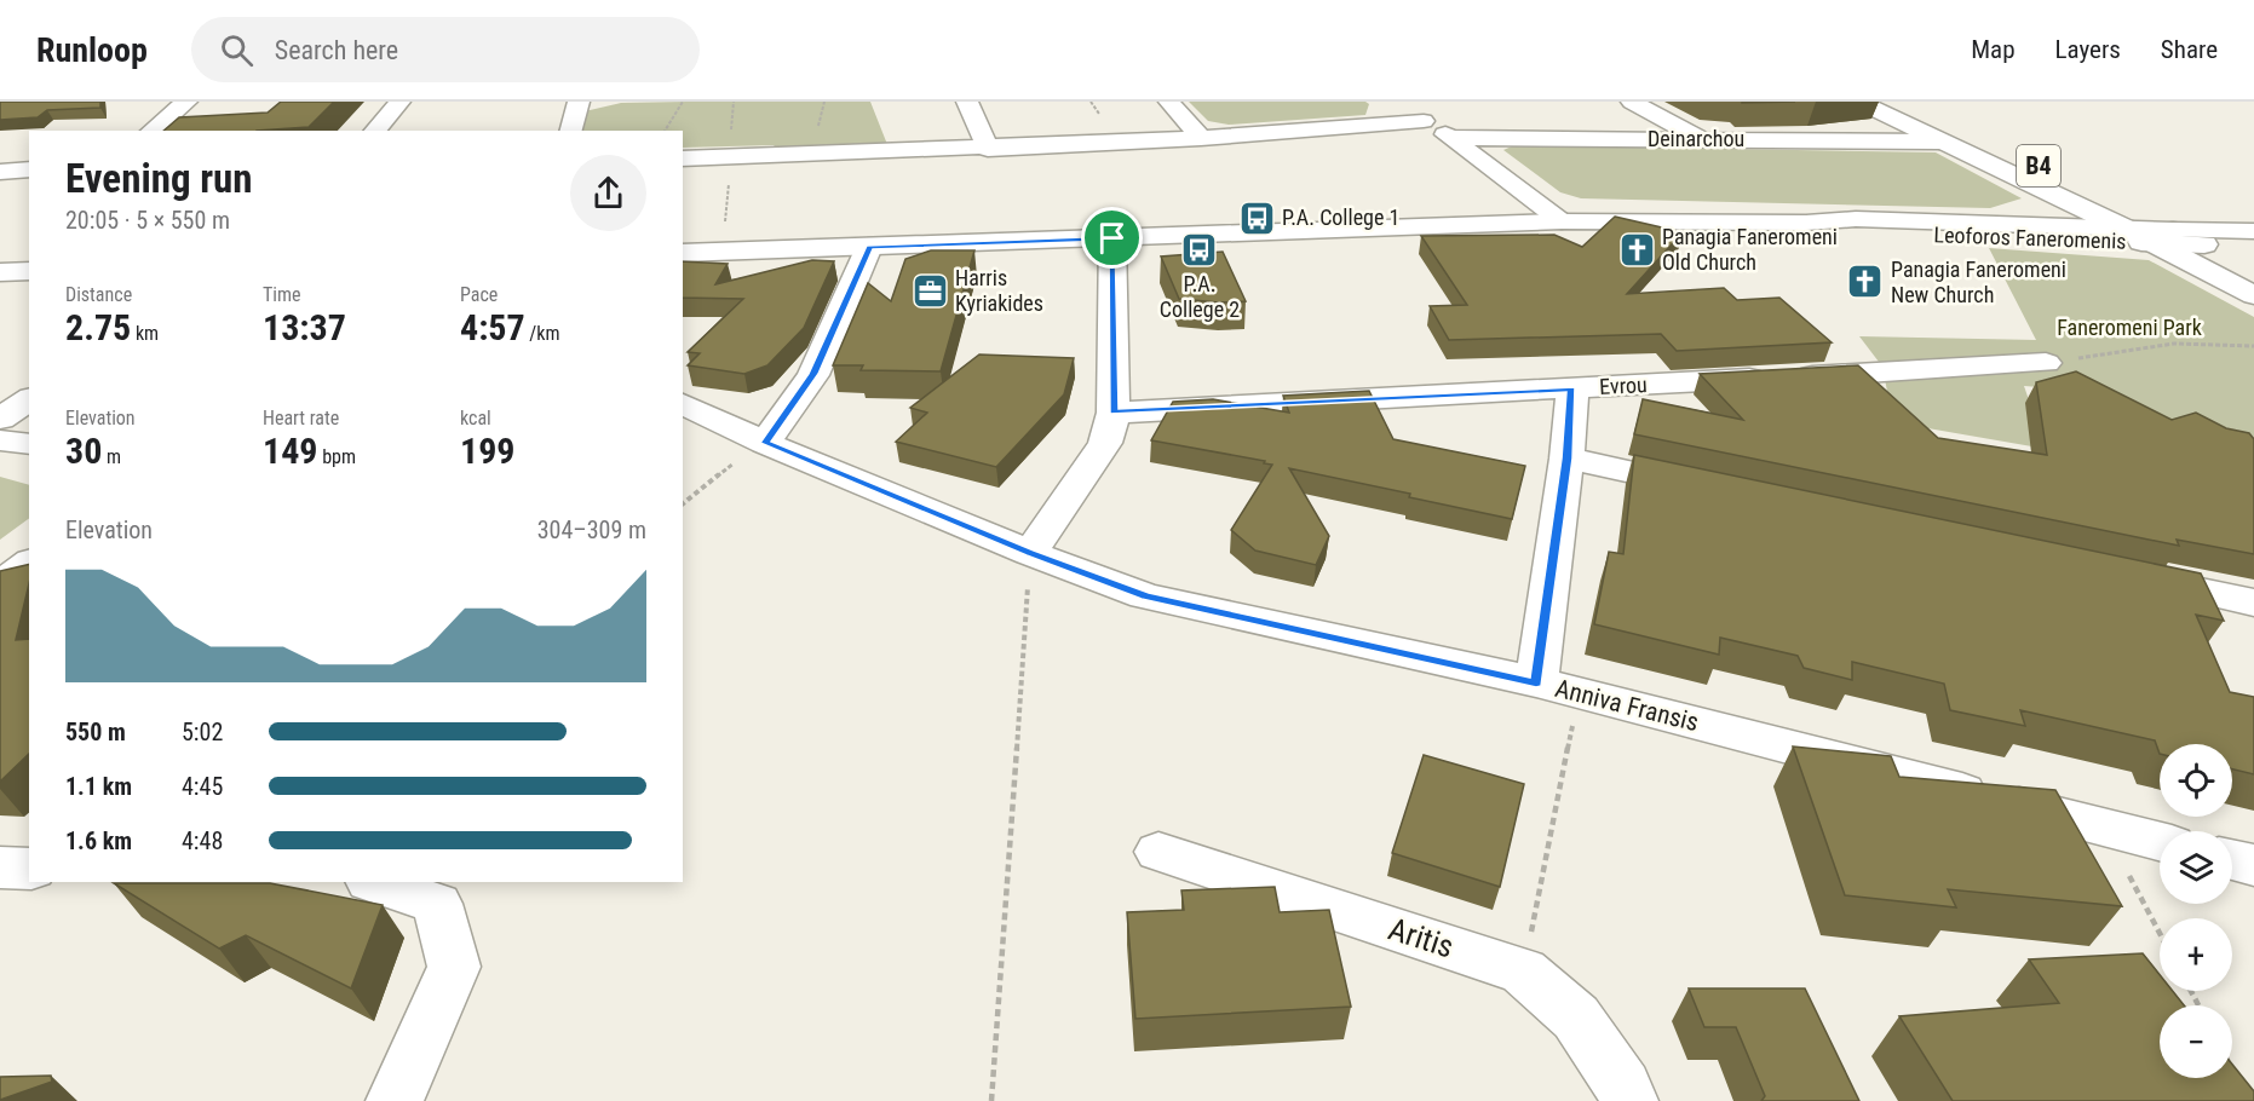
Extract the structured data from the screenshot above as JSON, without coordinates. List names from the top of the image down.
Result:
{
  "streets": {
    "street": [
      "Deinarchou",
      "B4",
      "Leoforos Faneromenis",
      "Evrou",
      "Anniva Fransis",
      "Aritis"
    ]
  },
  "crossings": [
    ["Deinarchou", "B4"],
    ["B4", "Leoforos Faneromenis"]
  ],
  "parks": ["Faneromeni Park"],
  "places": {
    "bus stop": ["P.A. College 1", "P.A. College 2"],
    "church": ["Panagia Faneromeni Old Church", "Panagia Faneromeni New Church"],
    "office": ["Harris Kyriakides"]
  },
  "page": {
    "header": "Runloop",
    "search": "Search here",
    "nav": ["Map", "Layers", "Share"],
    "heading": ["Evening run", "20:05 · 5 × 550 m"],
    "stats": [
      ["Distance", "2.75 km"],
      ["Time", "13:37"],
      ["Pace", "4:57 /km"],
      ["Elevation", "30 m"],
      ["Heart rate", "149 bpm"],
      ["kcal", "199"]
    ],
    "chart": ["Elevation", "304–309 m"],
    "list": [
      {
        "name": "550 m",
        "note": "5:02"
      },
      {
        "name": "1.1 km",
        "note": "4:45"
      },
      {
        "name": "1.6 km",
        "note": "4:48"
      }
    ],
    "map_buttons": ["+", "−"]
  }
}
